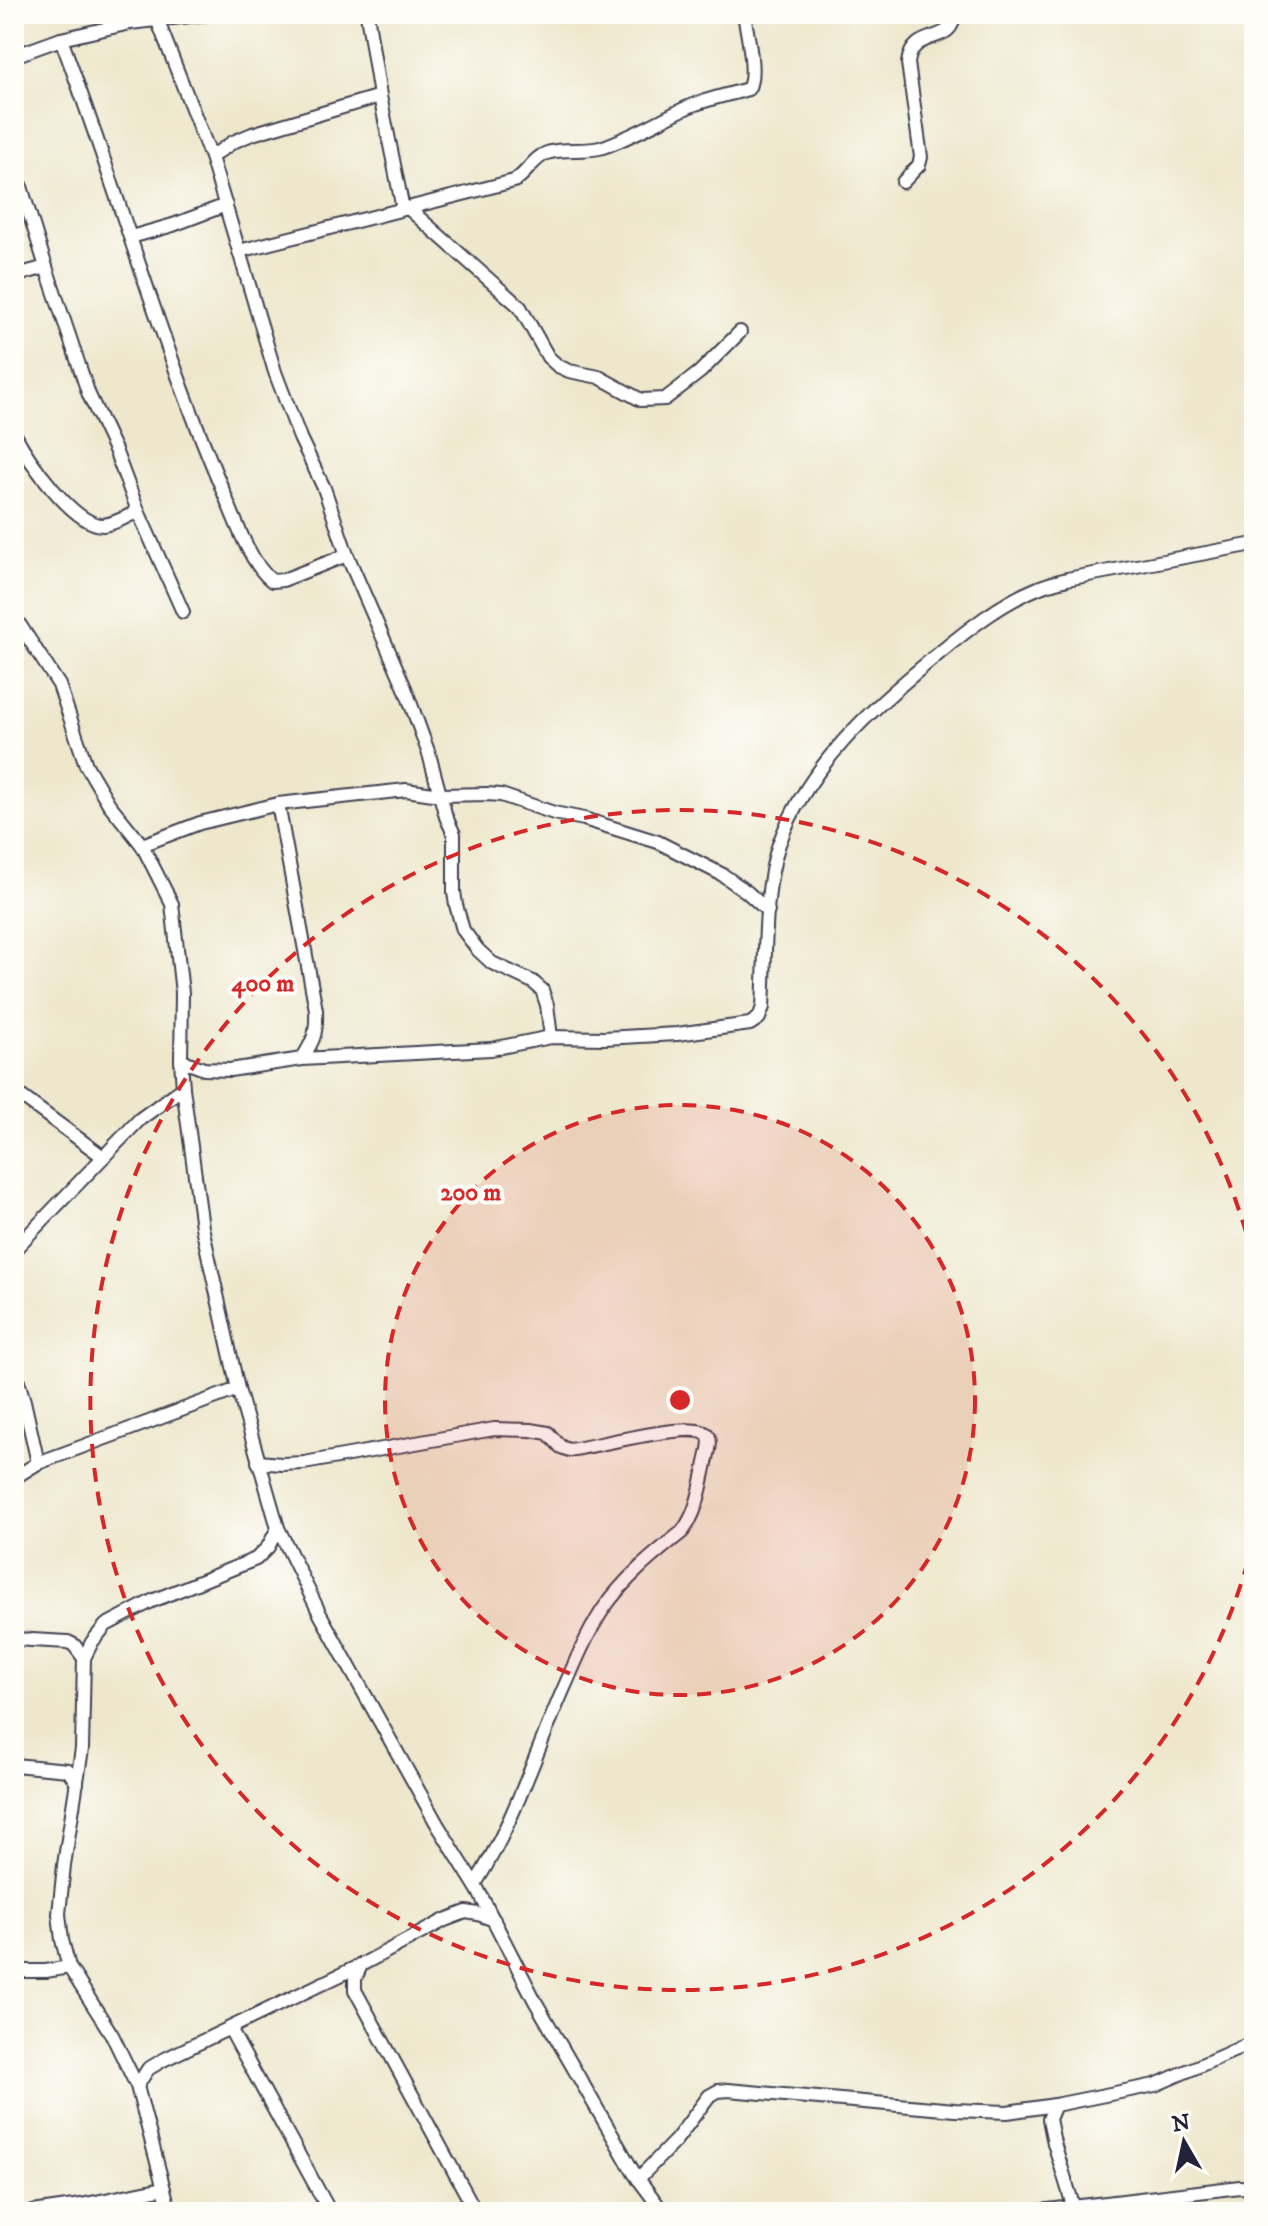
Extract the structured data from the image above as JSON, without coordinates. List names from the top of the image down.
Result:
{
  "north": "top",
  "rings": ["400 m", "200 m"]
}
